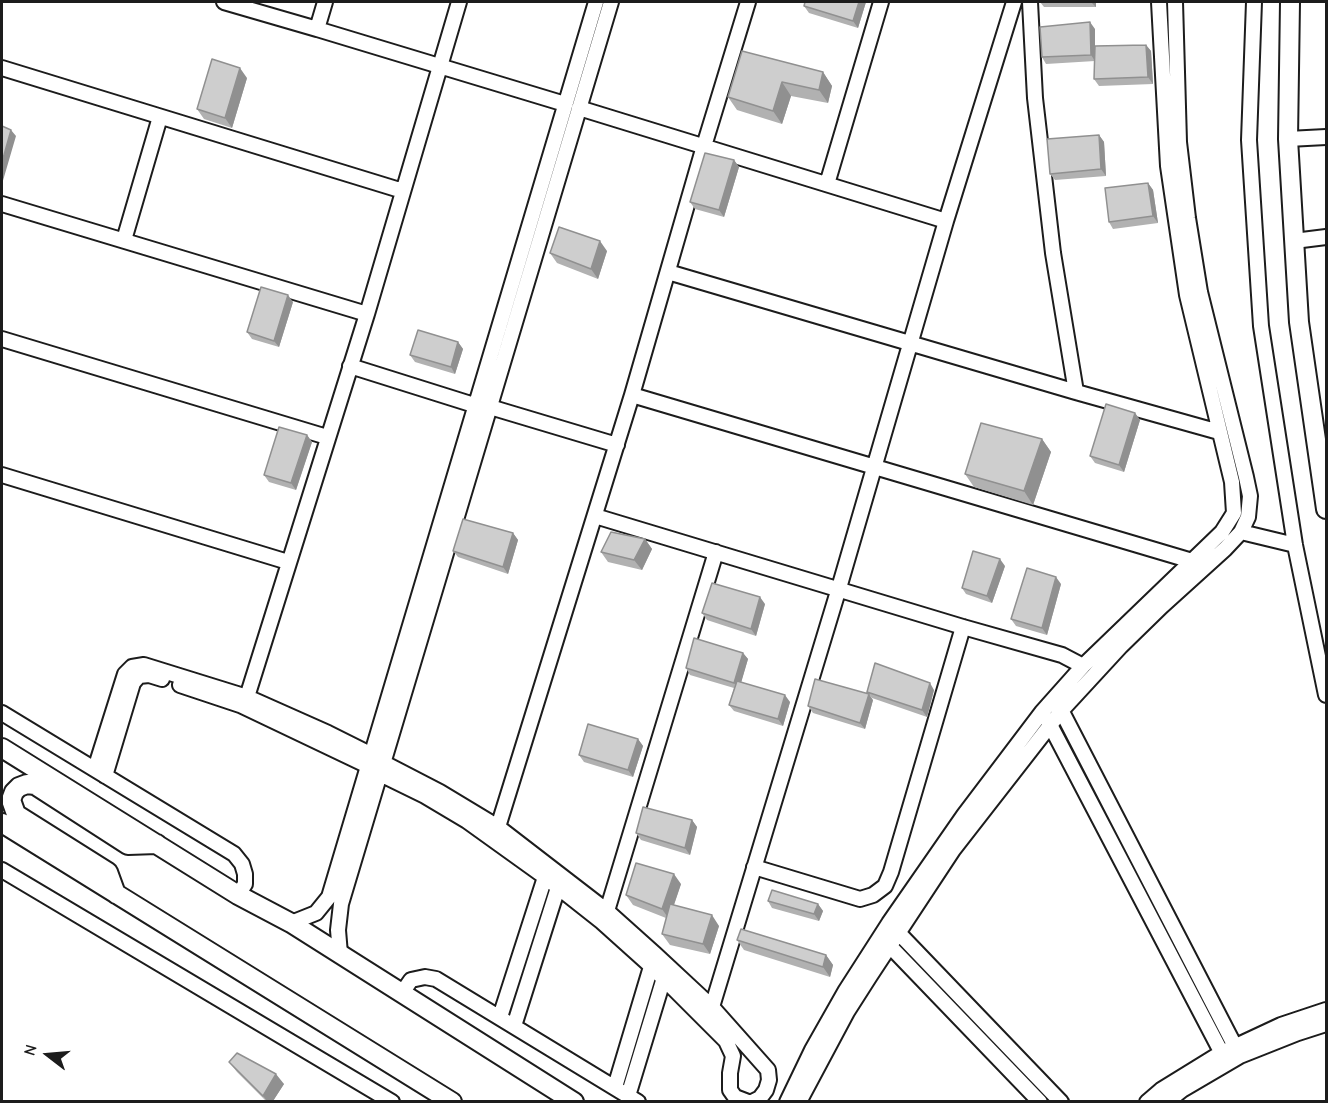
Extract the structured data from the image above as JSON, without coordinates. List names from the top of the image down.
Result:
{
  "north": "left"
}
